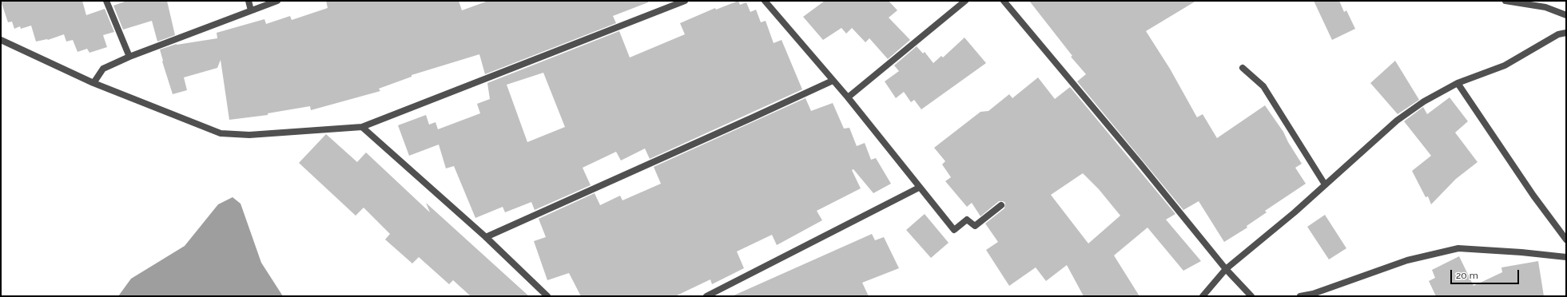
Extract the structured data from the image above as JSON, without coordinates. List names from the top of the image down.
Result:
{
  "scale_bar": "20 m"
}
